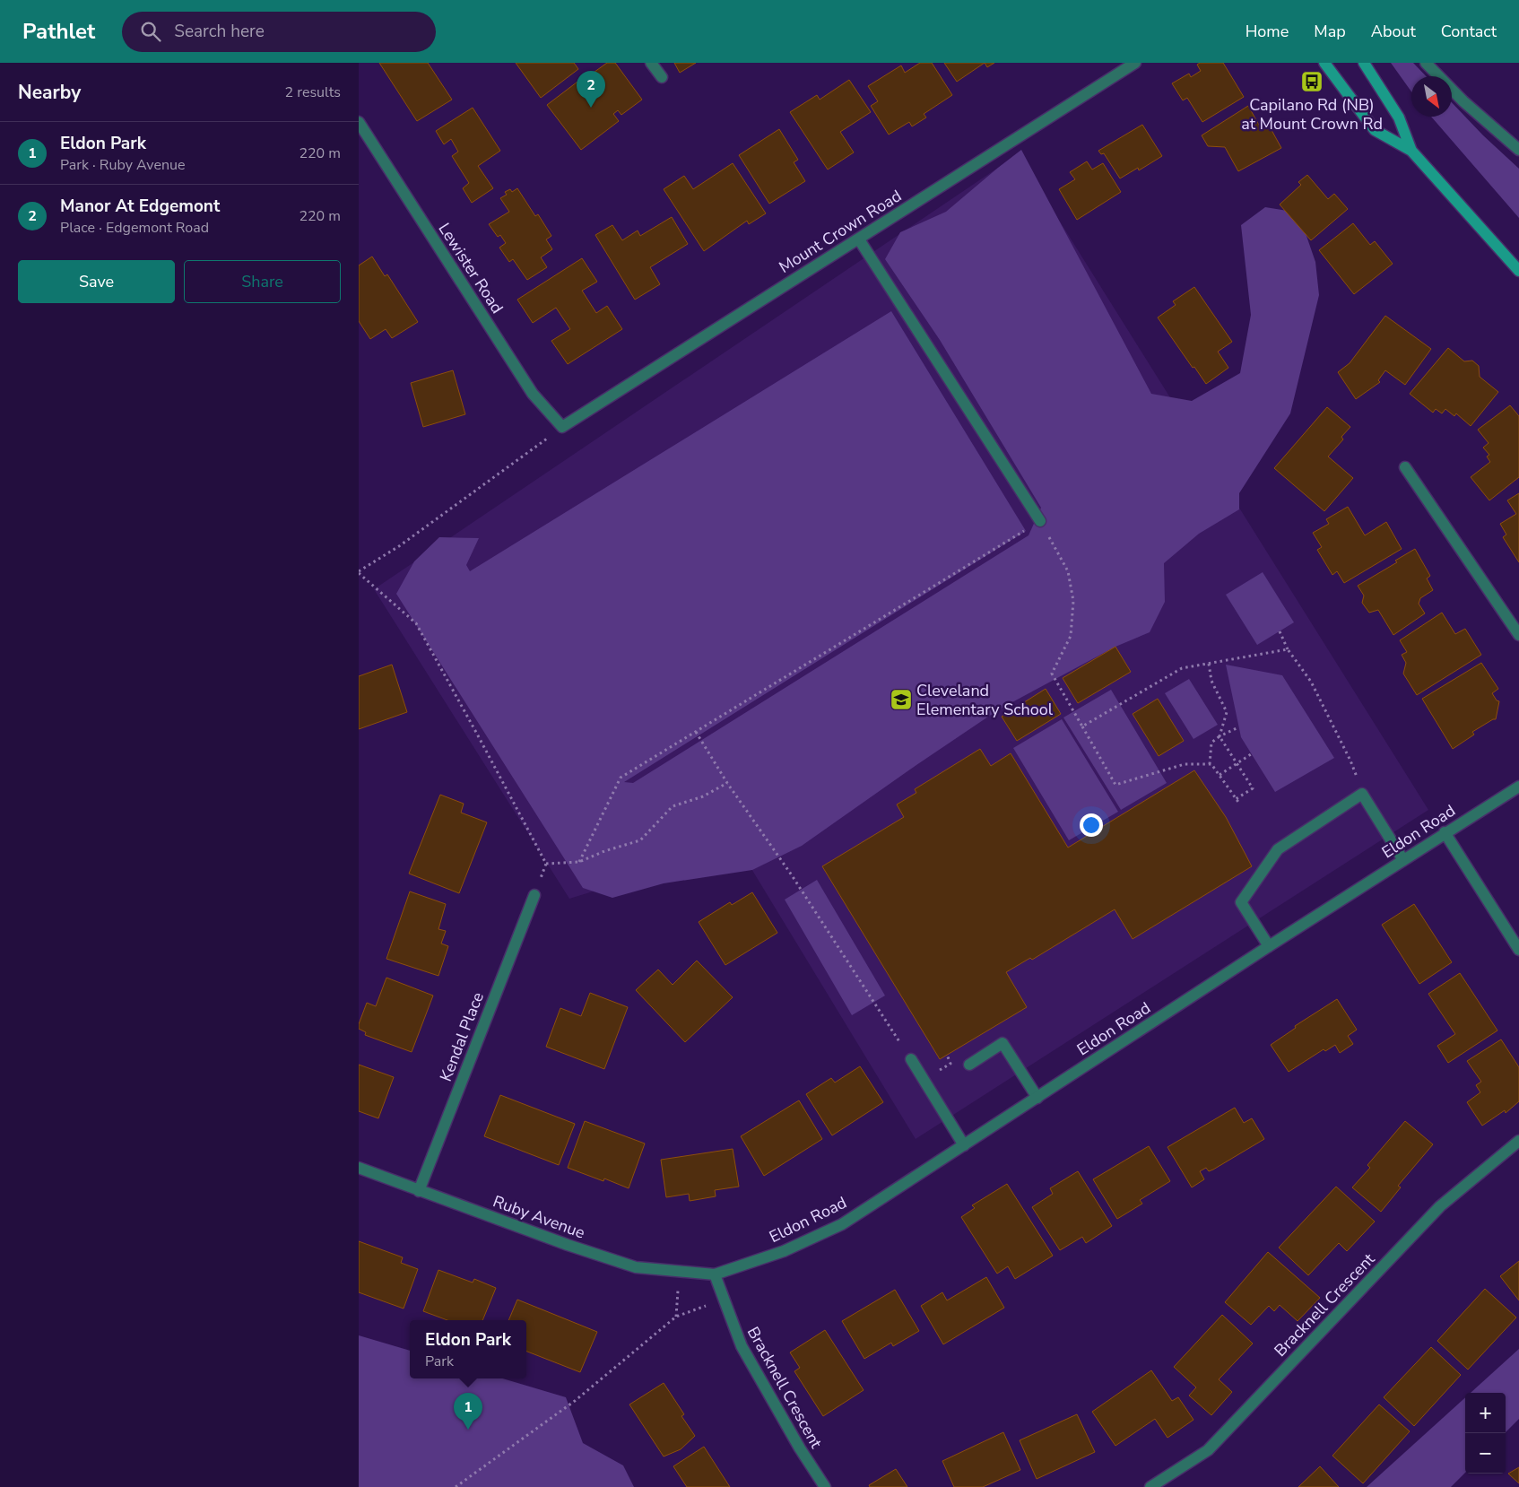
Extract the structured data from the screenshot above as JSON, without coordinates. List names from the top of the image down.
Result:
{
  "streets": {
    "street": [
      "Mount Crown Road",
      "Lewister Road",
      "Eldon Road",
      "Kendal Place",
      "Ruby Avenue",
      "Bracknell Crescent"
    ]
  },
  "crossings": [
    ["Mount Crown Road", "Lewister Road"],
    ["Eldon Road", "Ruby Avenue"],
    ["Eldon Road", "Bracknell Crescent"],
    ["Kendal Place", "Ruby Avenue"],
    ["Ruby Avenue", "Bracknell Crescent"]
  ],
  "places": {
    "bus stop": ["Capilano Rd (NB) at Mount Crown Rd"],
    "school or university": ["Cleveland Elementary School"]
  },
  "north": "bottom right",
  "page": {
    "header": "Pathlet",
    "search": "Search here",
    "nav": [
      "Home",
      "Map",
      "About",
      "Contact"
    ],
    "heading": ["Nearby", "2 results"],
    "pins": ["2", "1"],
    "list": [
      {
        "mark": "1",
        "name": "Eldon Park",
        "note": "Park · Ruby Avenue",
        "value": "220 m"
      },
      {
        "mark": "2",
        "name": "Manor At Edgemont",
        "note": "Place · Edgemont Road",
        "value": "220 m"
      }
    ],
    "buttons": ["Save", "Share"],
    "popup": ["Eldon Park", "Park"],
    "map_buttons": ["+", "−"]
  }
}
